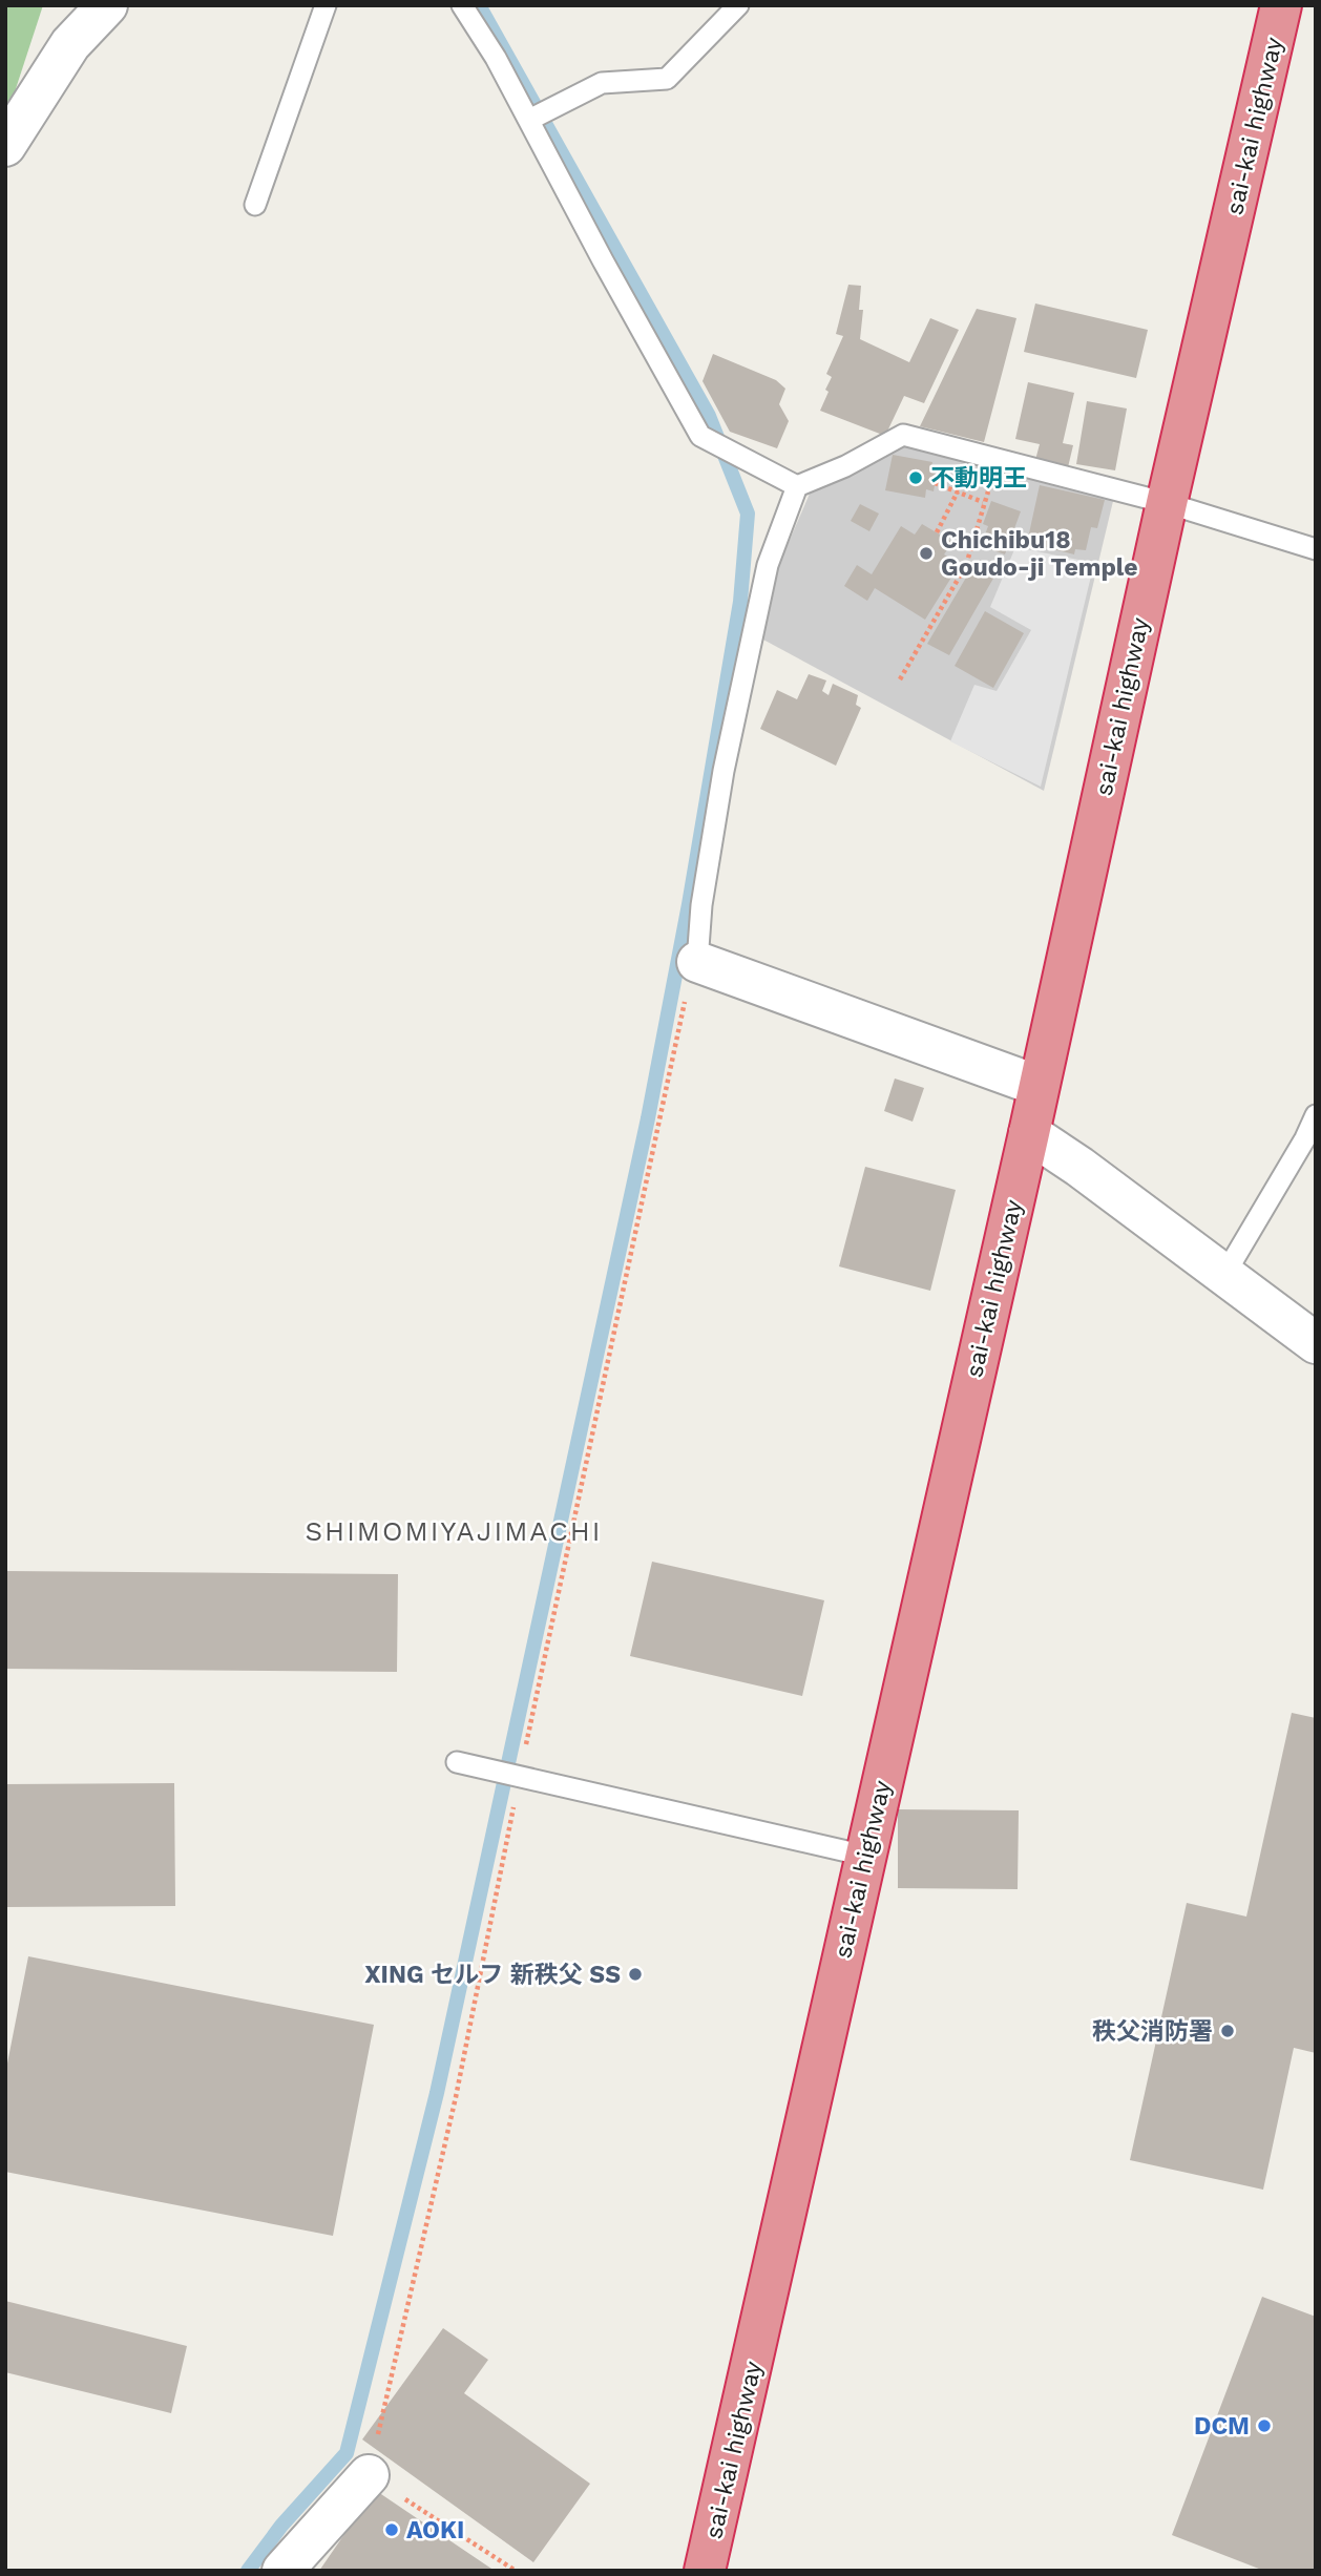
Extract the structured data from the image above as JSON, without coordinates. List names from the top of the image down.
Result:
{
  "streets": {
    "highway": ["sai-kai highway"]
  },
  "districts": ["SHIMOMIYAJIMACHI"],
  "places": [
    "不動明王",
    "Chichibu18 Goudo-ji Temple",
    "XING セルフ 新秩父 SS",
    "秩父消防署",
    "DCM",
    "AOKI"
  ]
}
